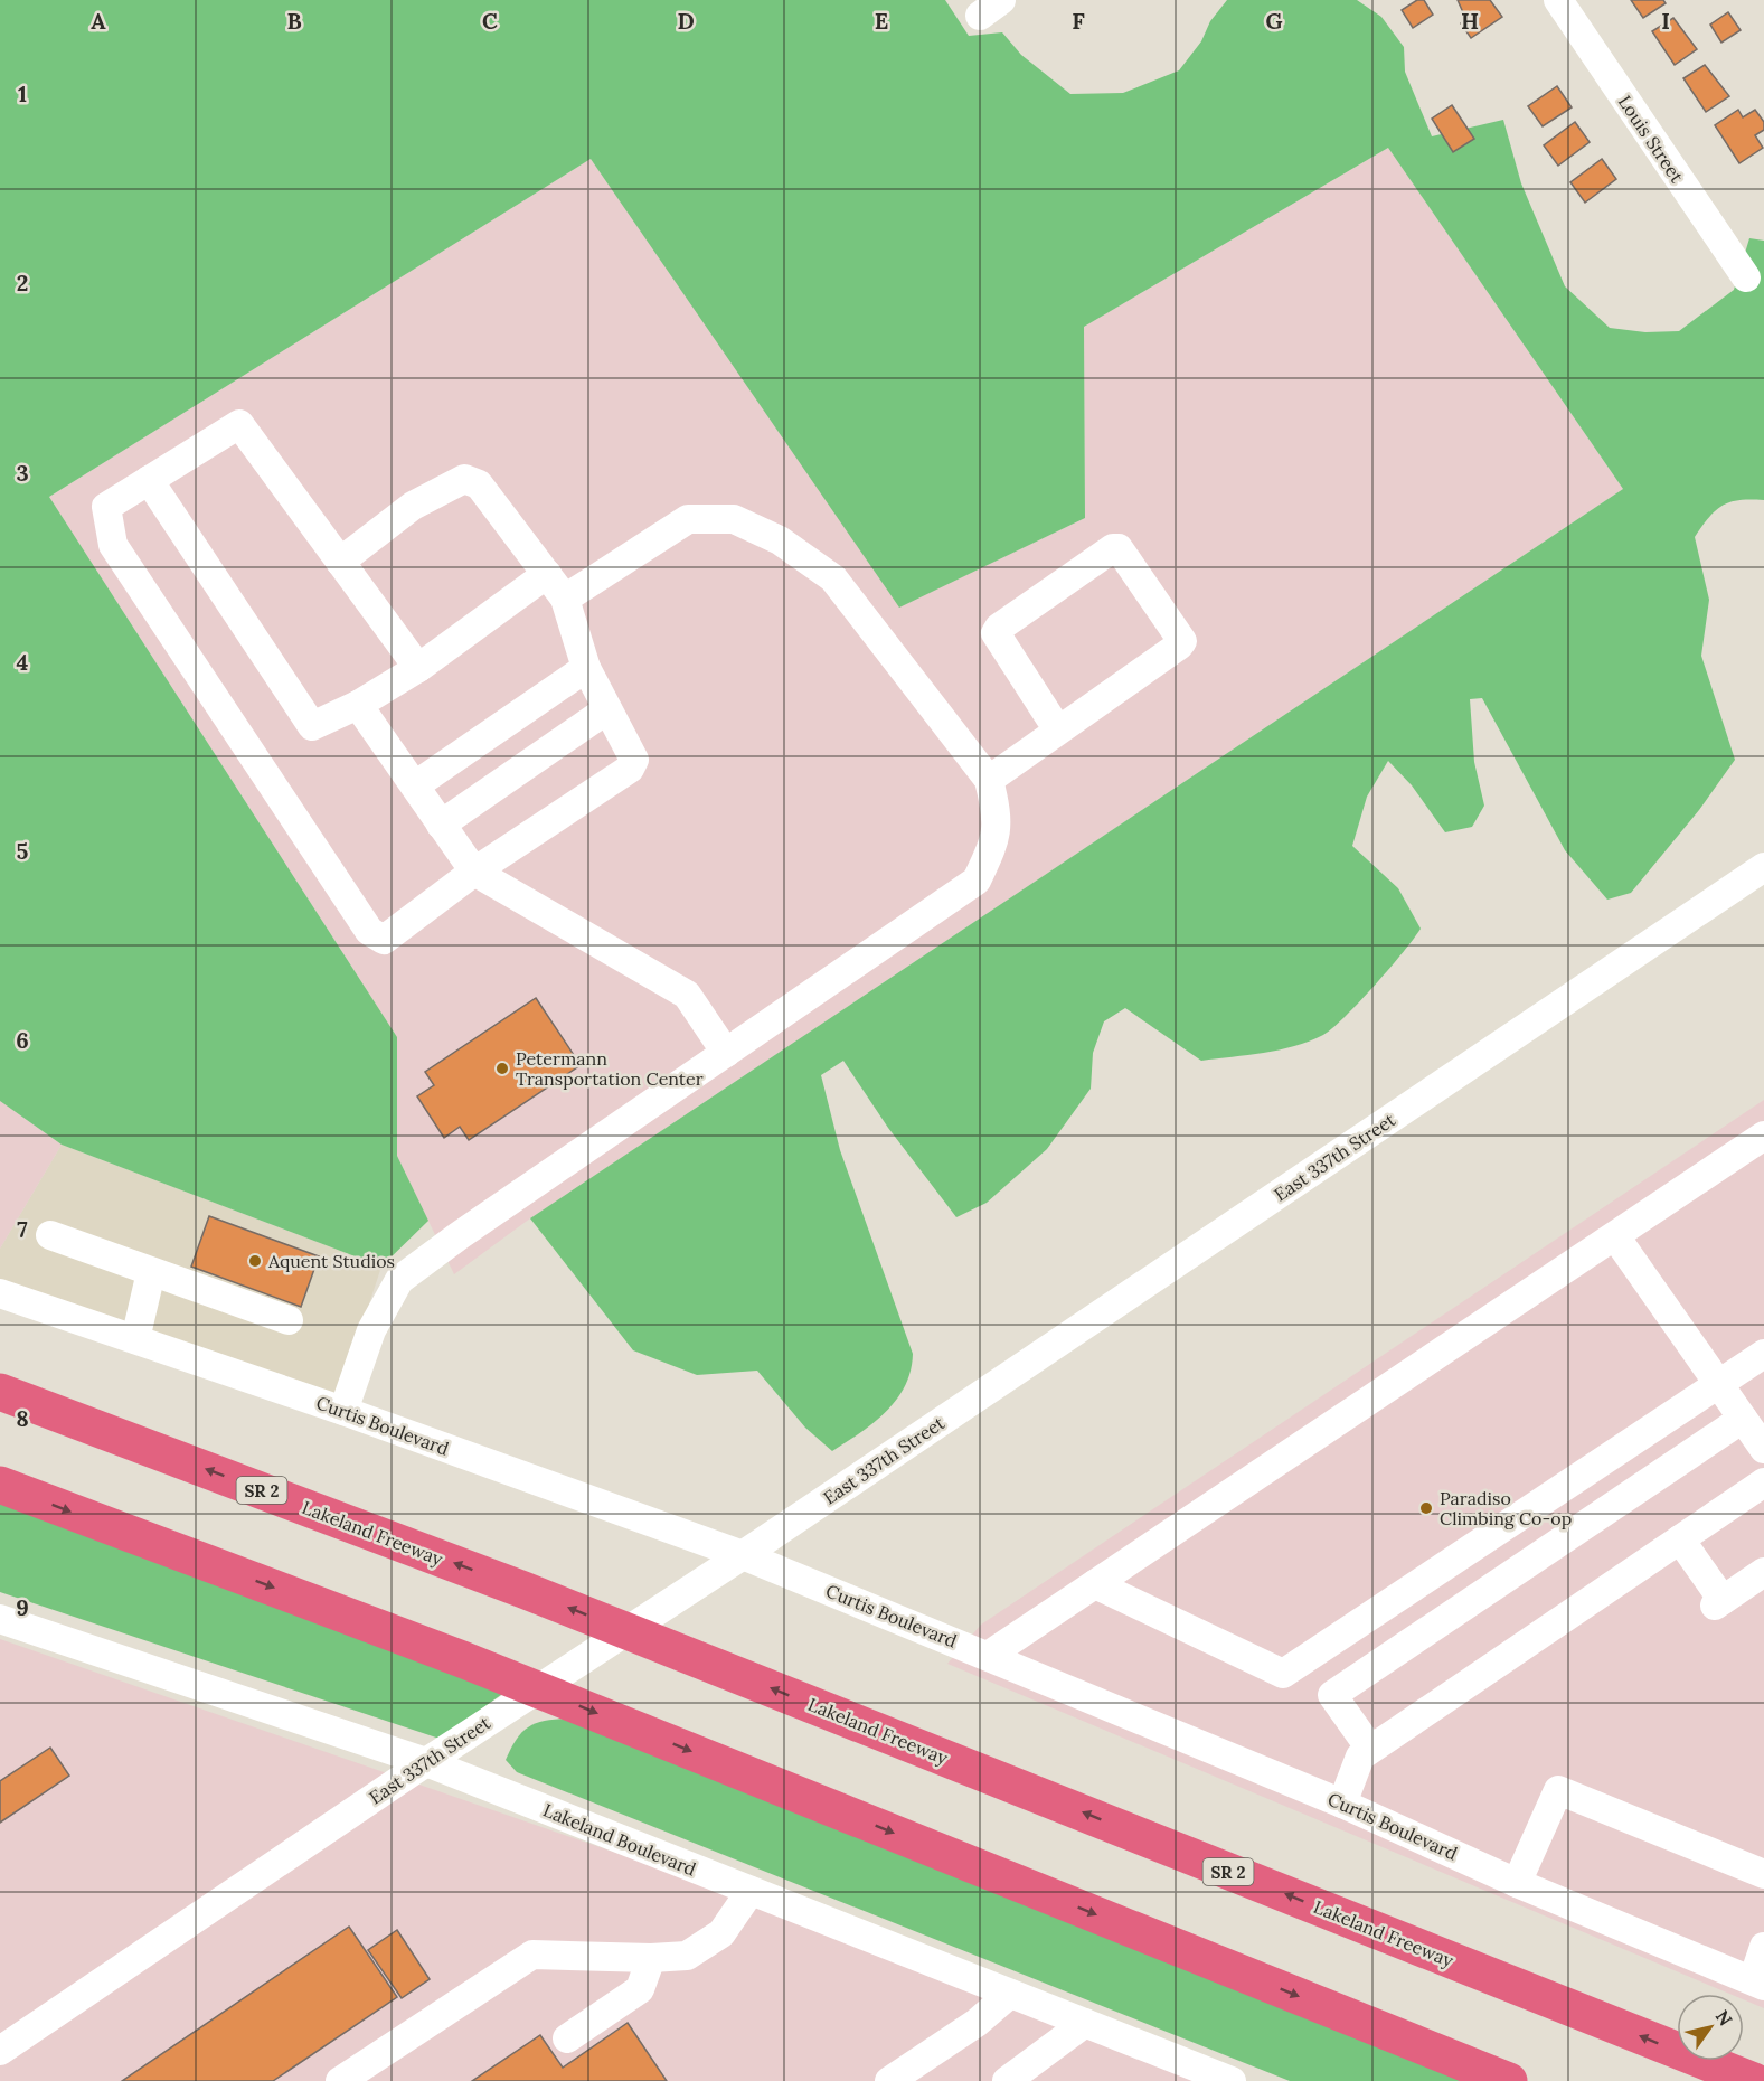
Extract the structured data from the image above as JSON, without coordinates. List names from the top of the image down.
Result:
{
  "streets": {
    "highway": ["SR 2", "Lakeland Freeway"],
    "street": [
      "Louis Street",
      "East 337th Street",
      "Curtis Boulevard",
      "Lakeland Boulevard"
    ]
  },
  "crossings": [
    ["East 337th Street", "Curtis Boulevard"],
    ["East 337th Street", "Lakeland Boulevard"]
  ],
  "places": ["Petermann Transportation Center", "Aquent Studios", "Paradiso Climbing Co-op"],
  "north": "top right",
  "grid": {
    "columns": [
      "A",
      "B",
      "C",
      "D",
      "E",
      "F",
      "G",
      "H",
      "I"
    ],
    "rows": [
      "1",
      "2",
      "3",
      "4",
      "5",
      "6",
      "7",
      "8",
      "9"
    ]
  }
}
